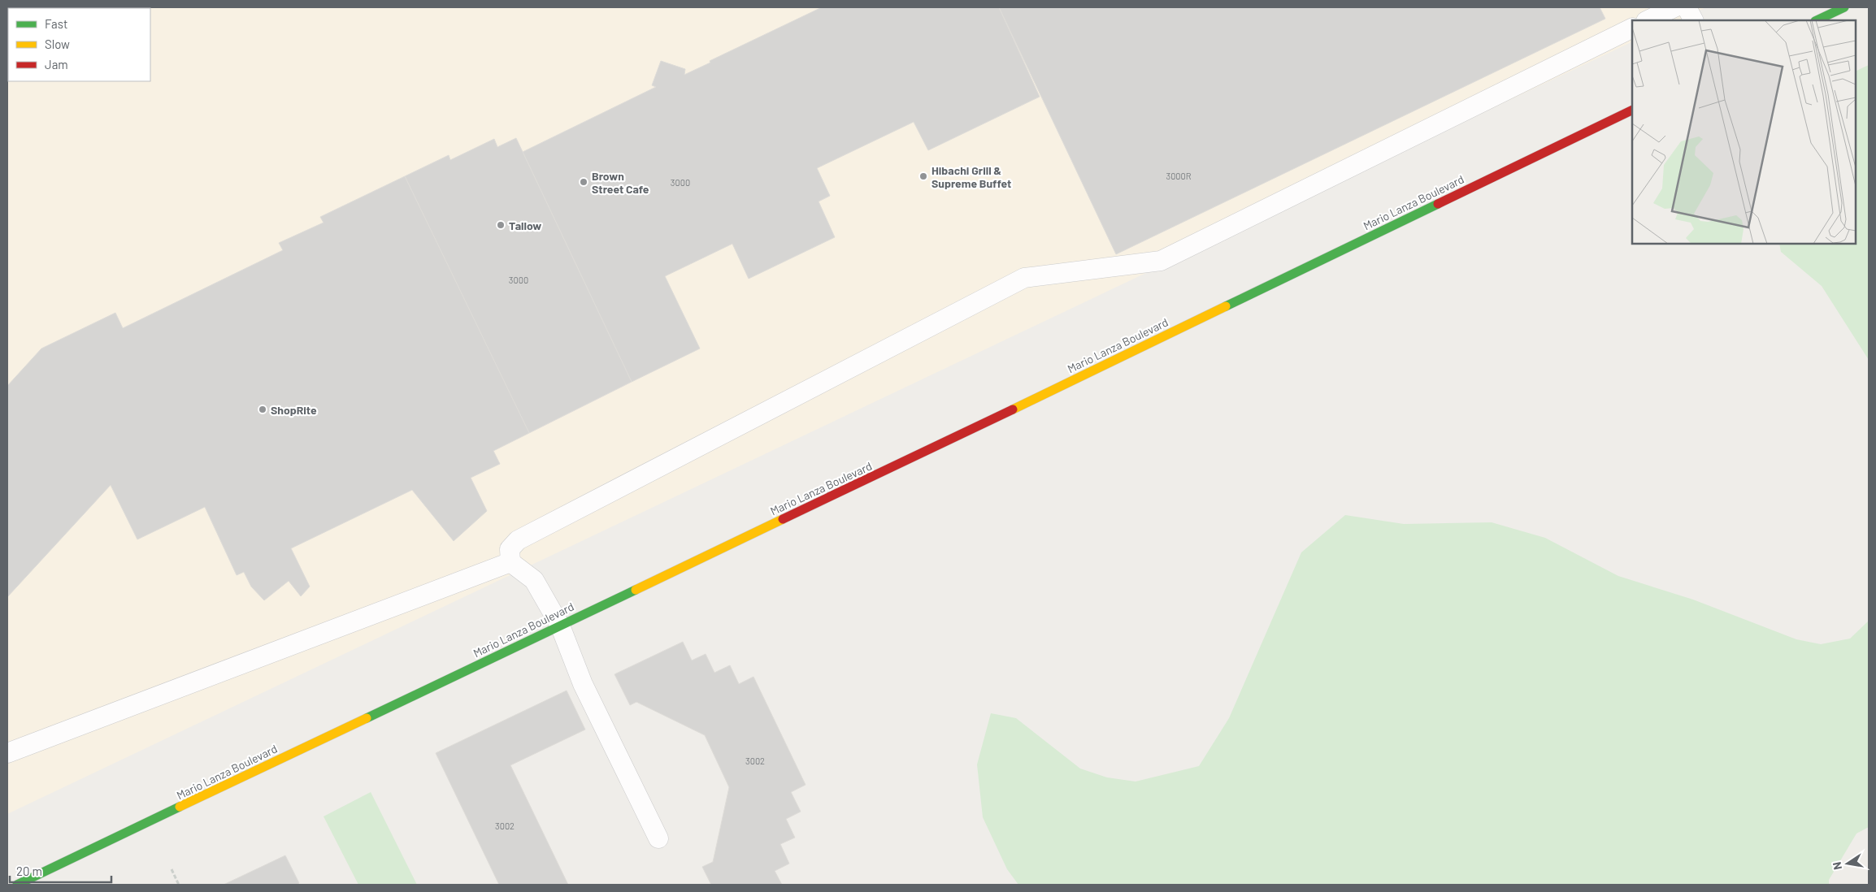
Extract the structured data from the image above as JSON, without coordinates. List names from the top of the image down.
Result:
{
  "streets": {
    "street": ["Mario Lanza Boulevard"]
  },
  "places": [
    "Hibachi Grill & Supreme Buffet",
    "Brown Street Cafe",
    "Tallow",
    "ShopRite"
  ],
  "house_numbers": [
    "3000R",
    "3000",
    "3000",
    "3002",
    "3002"
  ],
  "legend": ["Fast", "Slow", "Jam"],
  "scale_bar": "20 m",
  "north": "left"
}
